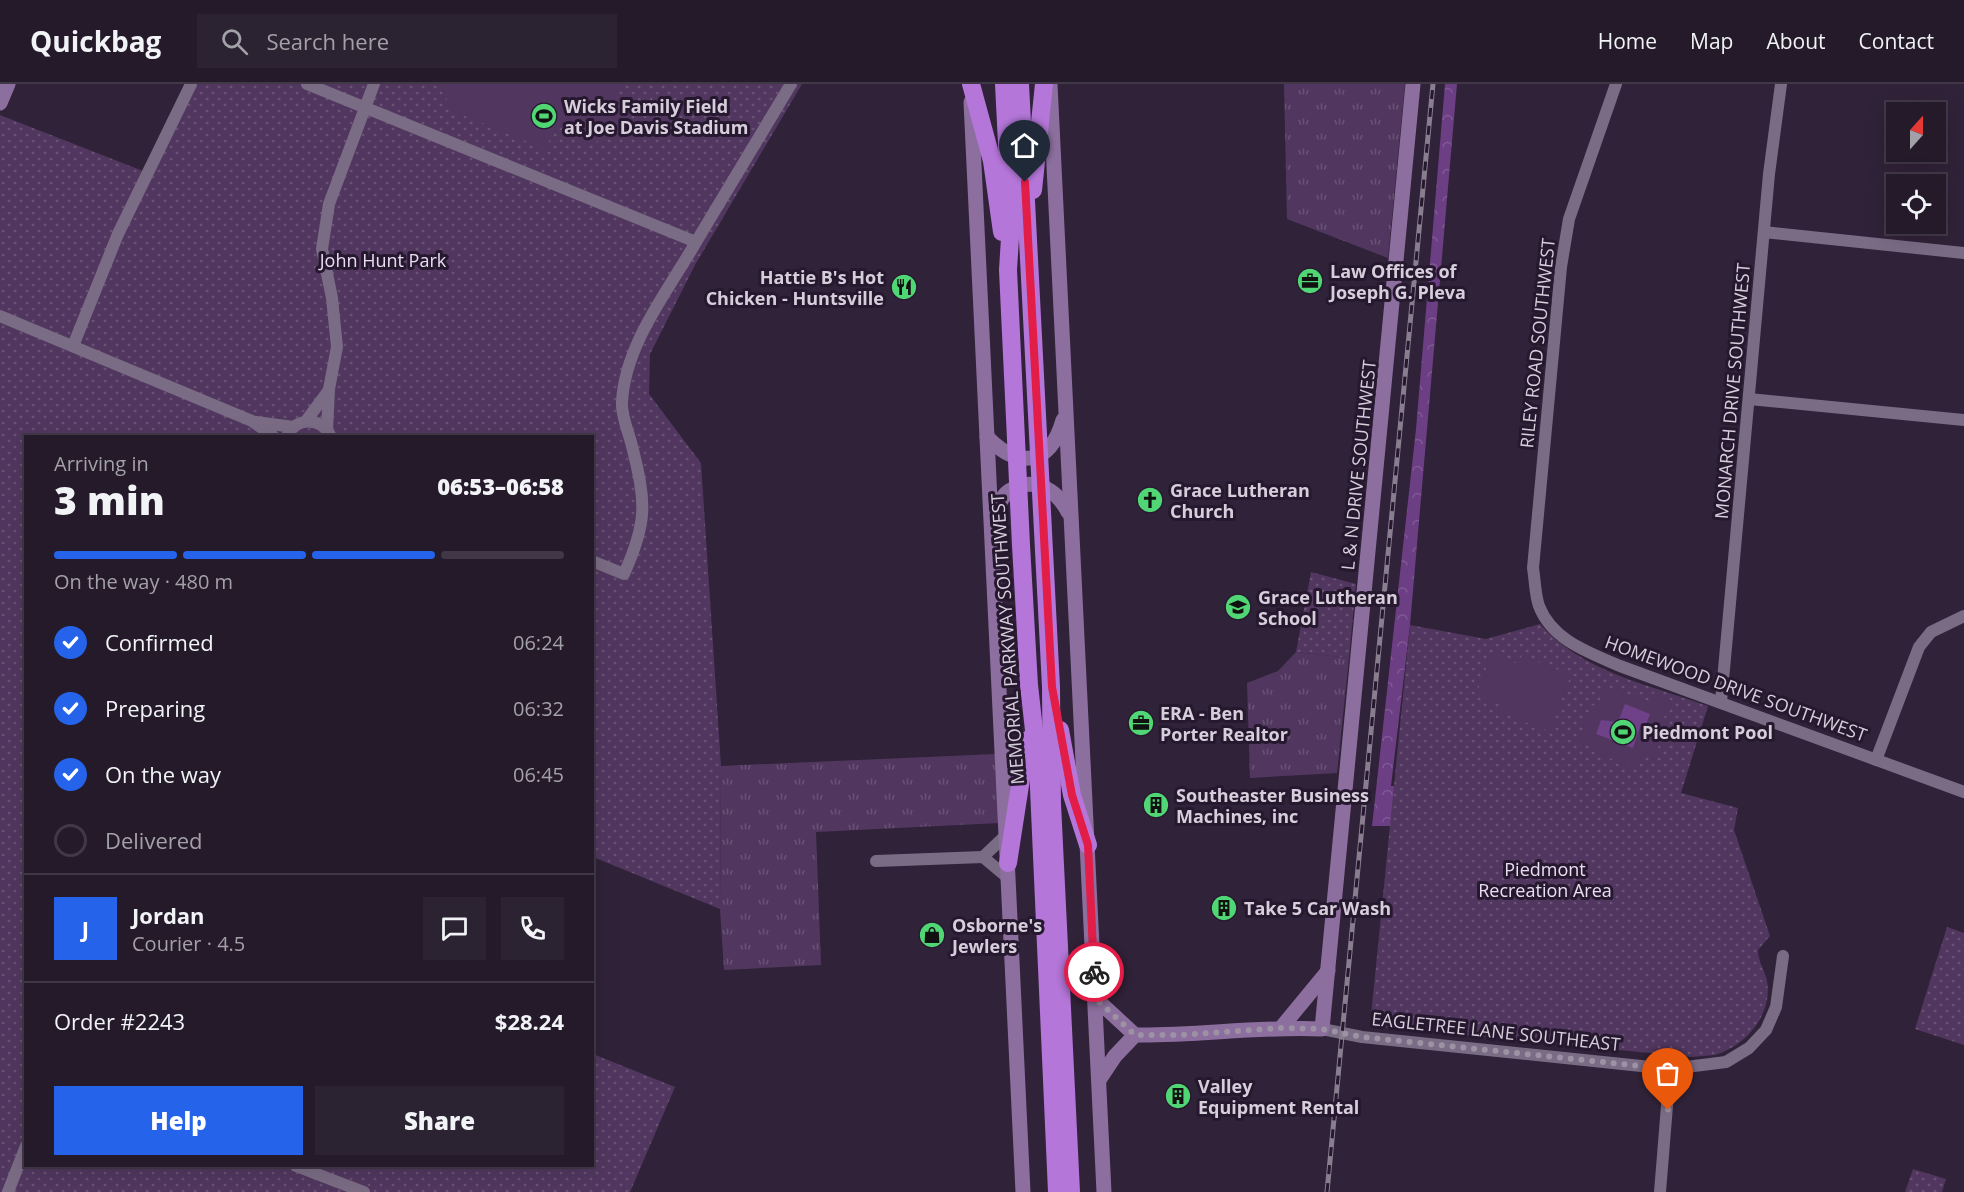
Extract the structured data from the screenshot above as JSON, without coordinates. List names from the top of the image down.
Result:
{
  "streets": {
    "highway": ["MEMORIAL PARKWAY SOUTHWEST"],
    "main road": ["L & N DRIVE SOUTHWEST", "EAGLETREE LANE SOUTHEAST"],
    "street": ["RILEY ROAD SOUTHWEST", "MONARCH DRIVE SOUTHWEST", "HOMEWOOD DRIVE SOUTHWEST"]
  },
  "crossings": [
    ["RILEY ROAD SOUTHWEST", "HOMEWOOD DRIVE SOUTHWEST"],
    ["MONARCH DRIVE SOUTHWEST", "HOMEWOOD DRIVE SOUTHWEST"],
    ["L & N DRIVE SOUTHWEST", "EAGLETREE LANE SOUTHEAST"]
  ],
  "parks": ["John Hunt Park", "Piedmont Recreation Area"],
  "places": {
    "sports": ["Wicks Family Field at Joe Davis Stadium", "Piedmont Pool"],
    "office": ["Law Offices of Joseph G. Pleva", "ERA - Ben Porter Realtor"],
    "restaurant": ["Hattie B's Hot Chicken - Huntsville"],
    "church": ["Grace Lutheran Church"],
    "school or university": ["Grace Lutheran School"],
    "building": ["Southeaster Business Machines, inc", "Take 5 Car Wash", "Valley Equipment Rental"],
    "shop": ["Osborne's Jewlers"]
  },
  "north": "top",
  "page": {
    "header": "Quickbag",
    "search": "Search here",
    "nav": [
      "Home",
      "Map",
      "About",
      "Contact"
    ],
    "heading": ["3 min", "Arriving in", "06:53–06:58"],
    "panel": [
      "Jordan",
      "Courier · 4.5",
      "Order #2243",
      "$28.24"
    ],
    "bar": "On the way · 480 m",
    "list": [
      ["Confirmed", "06:24"],
      ["Preparing", "06:32"],
      ["On the way", "06:45"],
      "Delivered"
    ],
    "round": "J",
    "buttons": ["Help", "Share"]
  }
}
